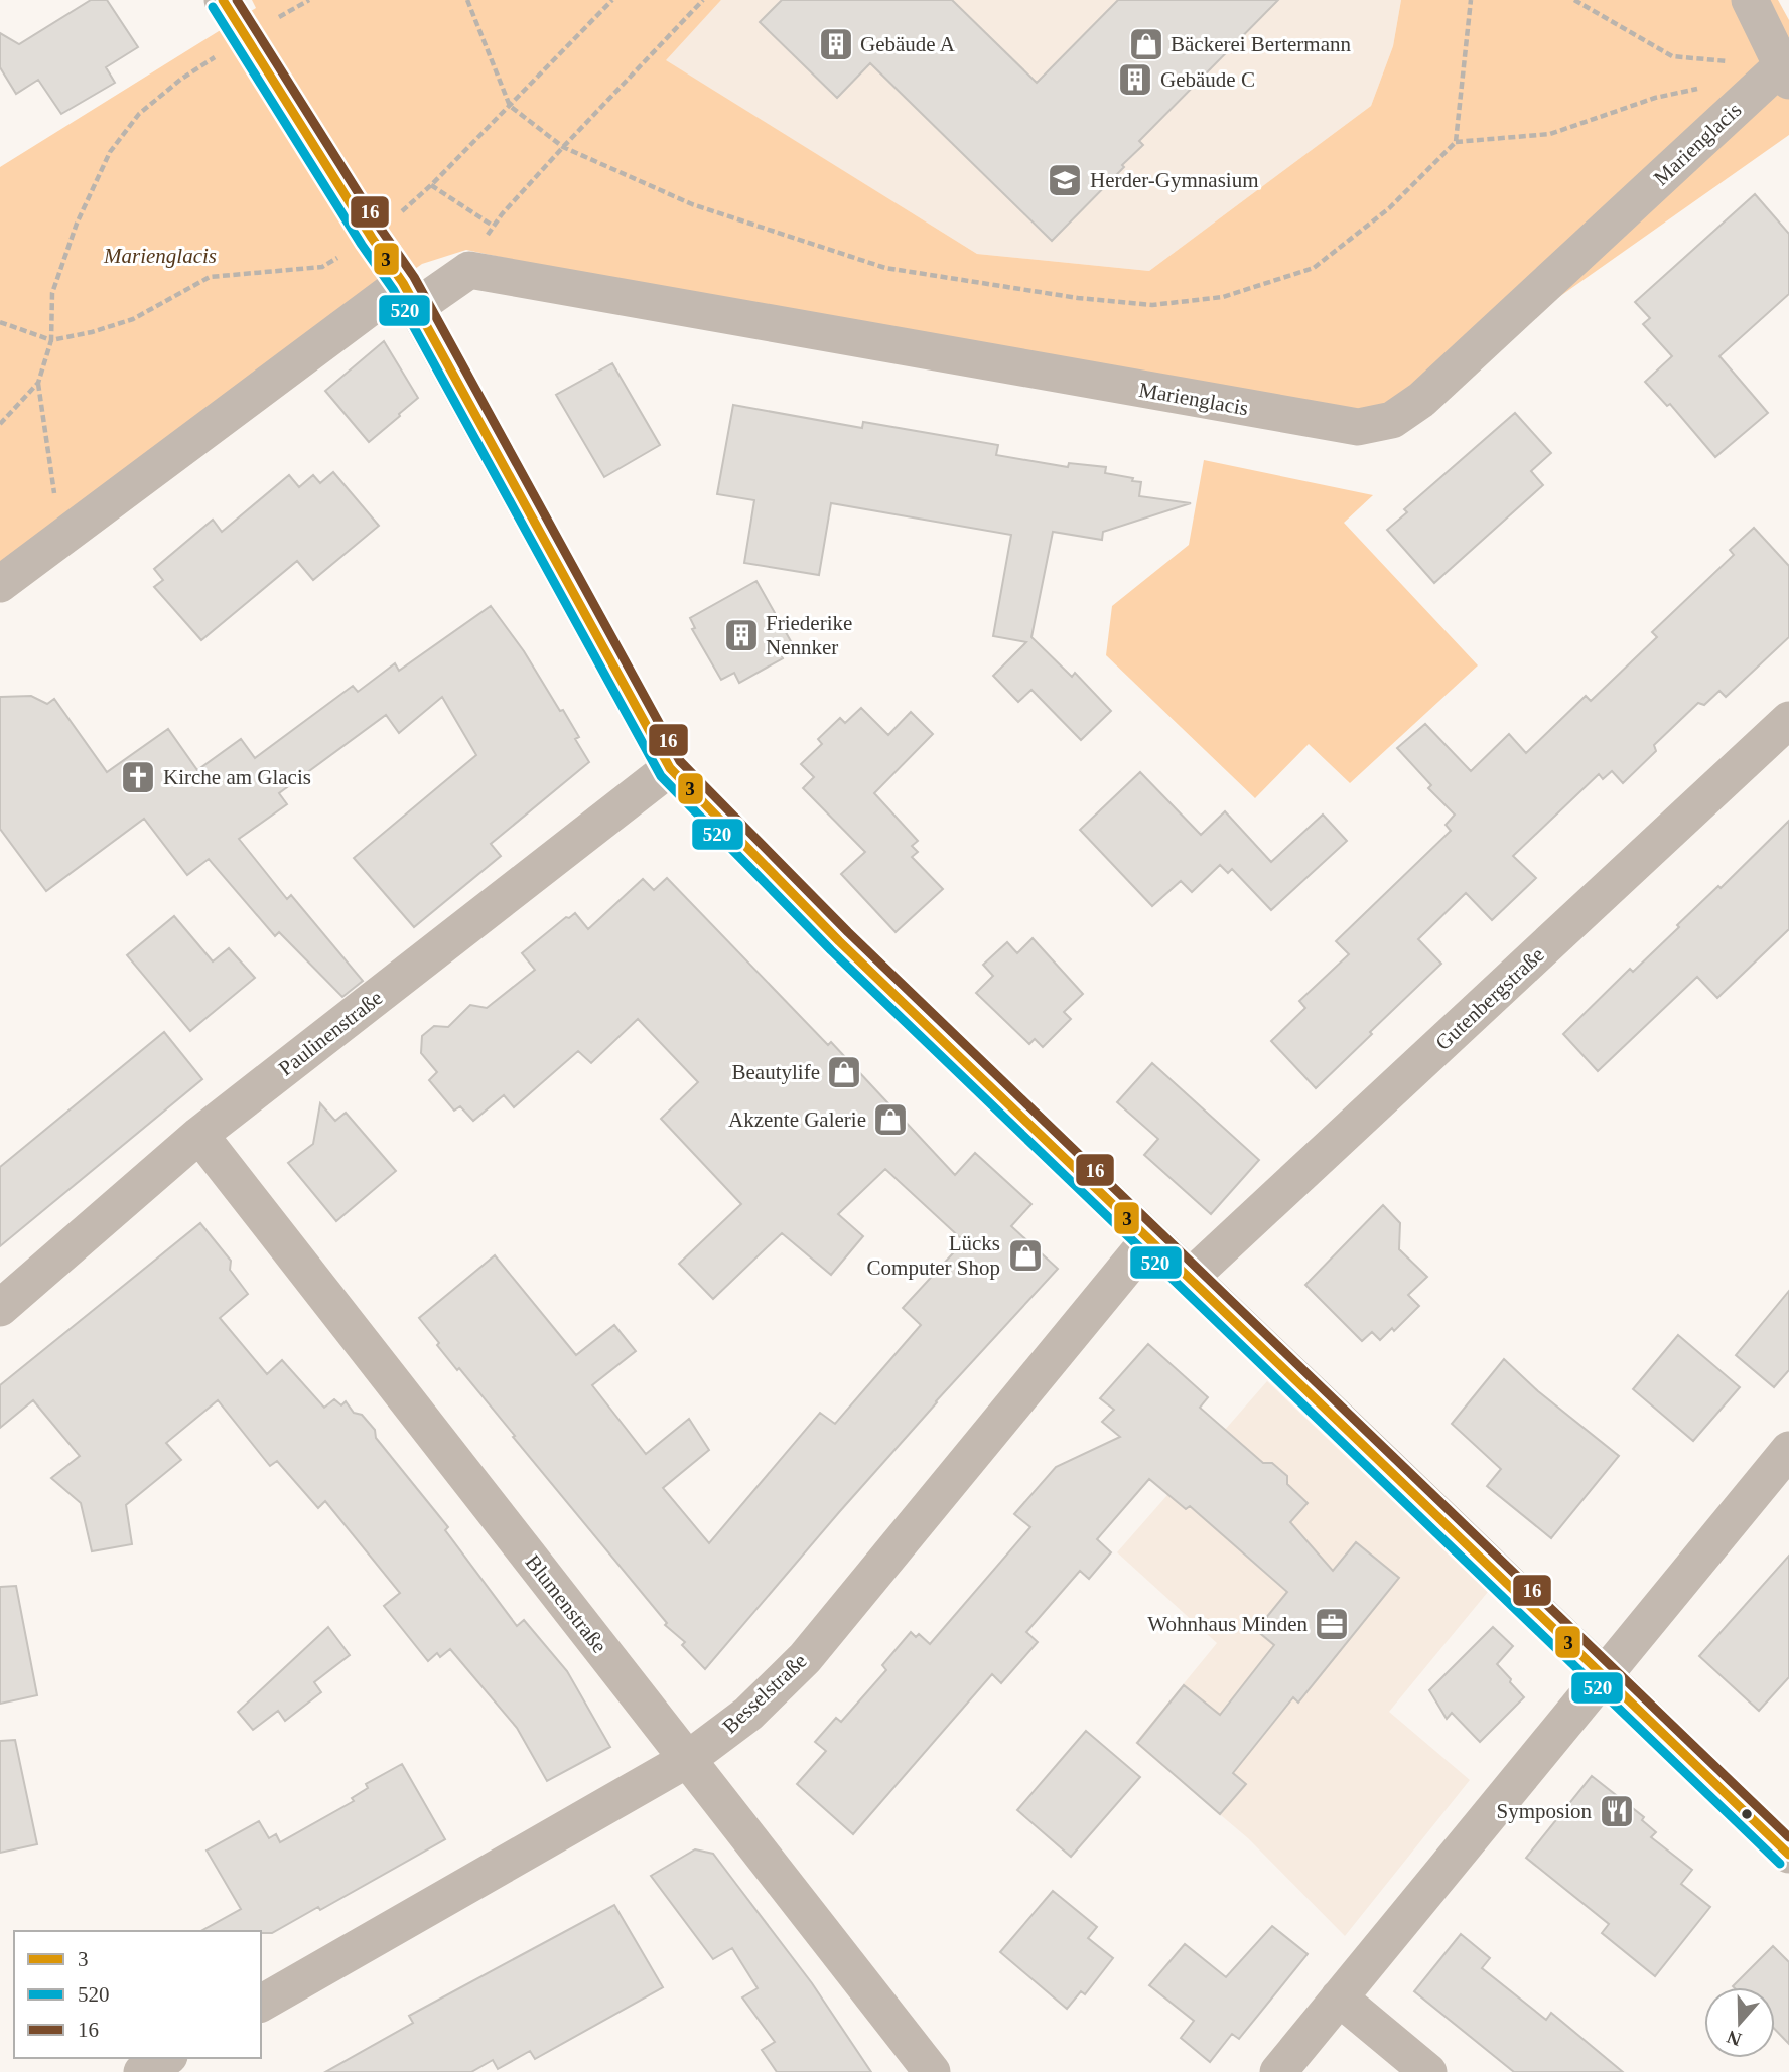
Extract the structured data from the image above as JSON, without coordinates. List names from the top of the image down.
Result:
{
  "streets": {
    "street": [
      "Marienglacis",
      "Gutenbergstraße",
      "Paulinenstraße",
      "Blumenstraße",
      "Besselstraße"
    ]
  },
  "crossings": [
    ["Paulinenstraße", "Blumenstraße"],
    ["Blumenstraße", "Besselstraße"]
  ],
  "parks": ["Marienglacis"],
  "places": {
    "building": ["Gebäude A", "Gebäude C", "Friederike Nennker"],
    "shop": [
      "Bäckerei Bertermann",
      "Beautylife",
      "Akzente Galerie",
      "Lücks Computer Shop"
    ],
    "school or university": ["Herder-Gymnasium"],
    "church": ["Kirche am Glacis"],
    "office": ["Wohnhaus Minden"],
    "restaurant": ["Symposion"]
  },
  "lines": ["transit line 3", "transit line 16", "transit line 520"],
  "legend": ["3", "520", "16"],
  "north": "bottom"
}
